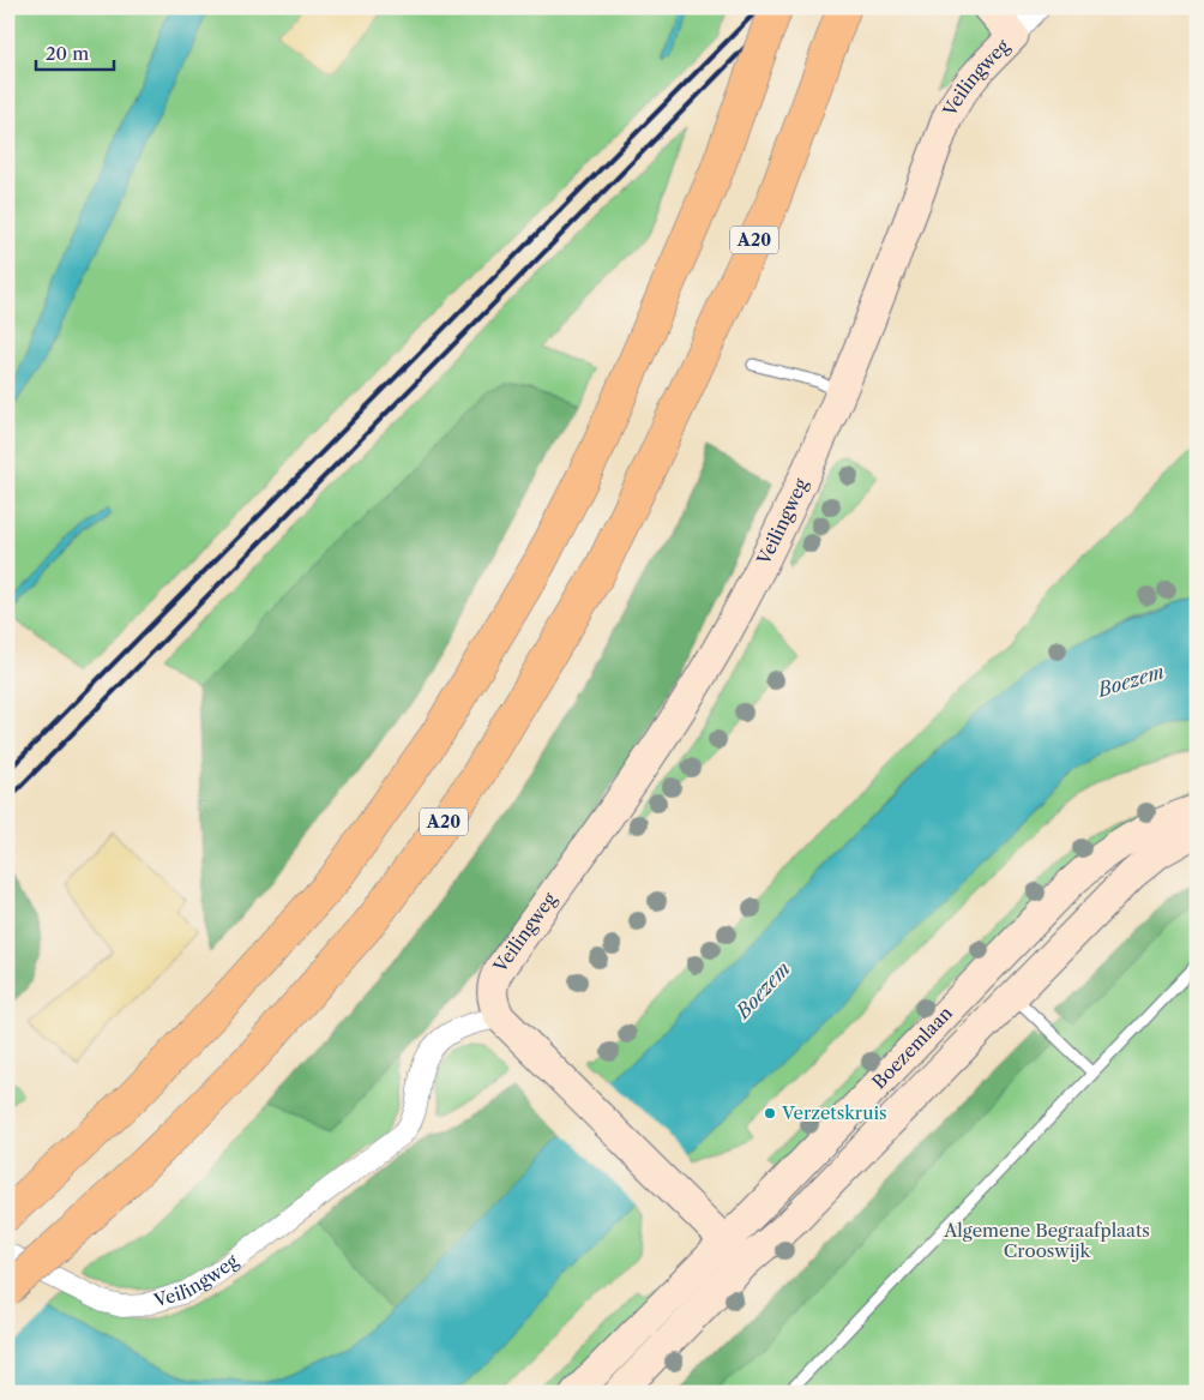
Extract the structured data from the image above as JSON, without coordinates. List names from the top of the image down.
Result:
{
  "streets": {
    "highway": ["A20"],
    "main road": ["Veilingweg", "Boezemlaan"]
  },
  "crossings": [
    ["Veilingweg", "Boezemlaan"]
  ],
  "water": ["Boezem"],
  "parks": ["Algemene Begraafplaats Crooswijk"],
  "places": ["Verzetskruis"],
  "scale_bar": "20 m"
}
